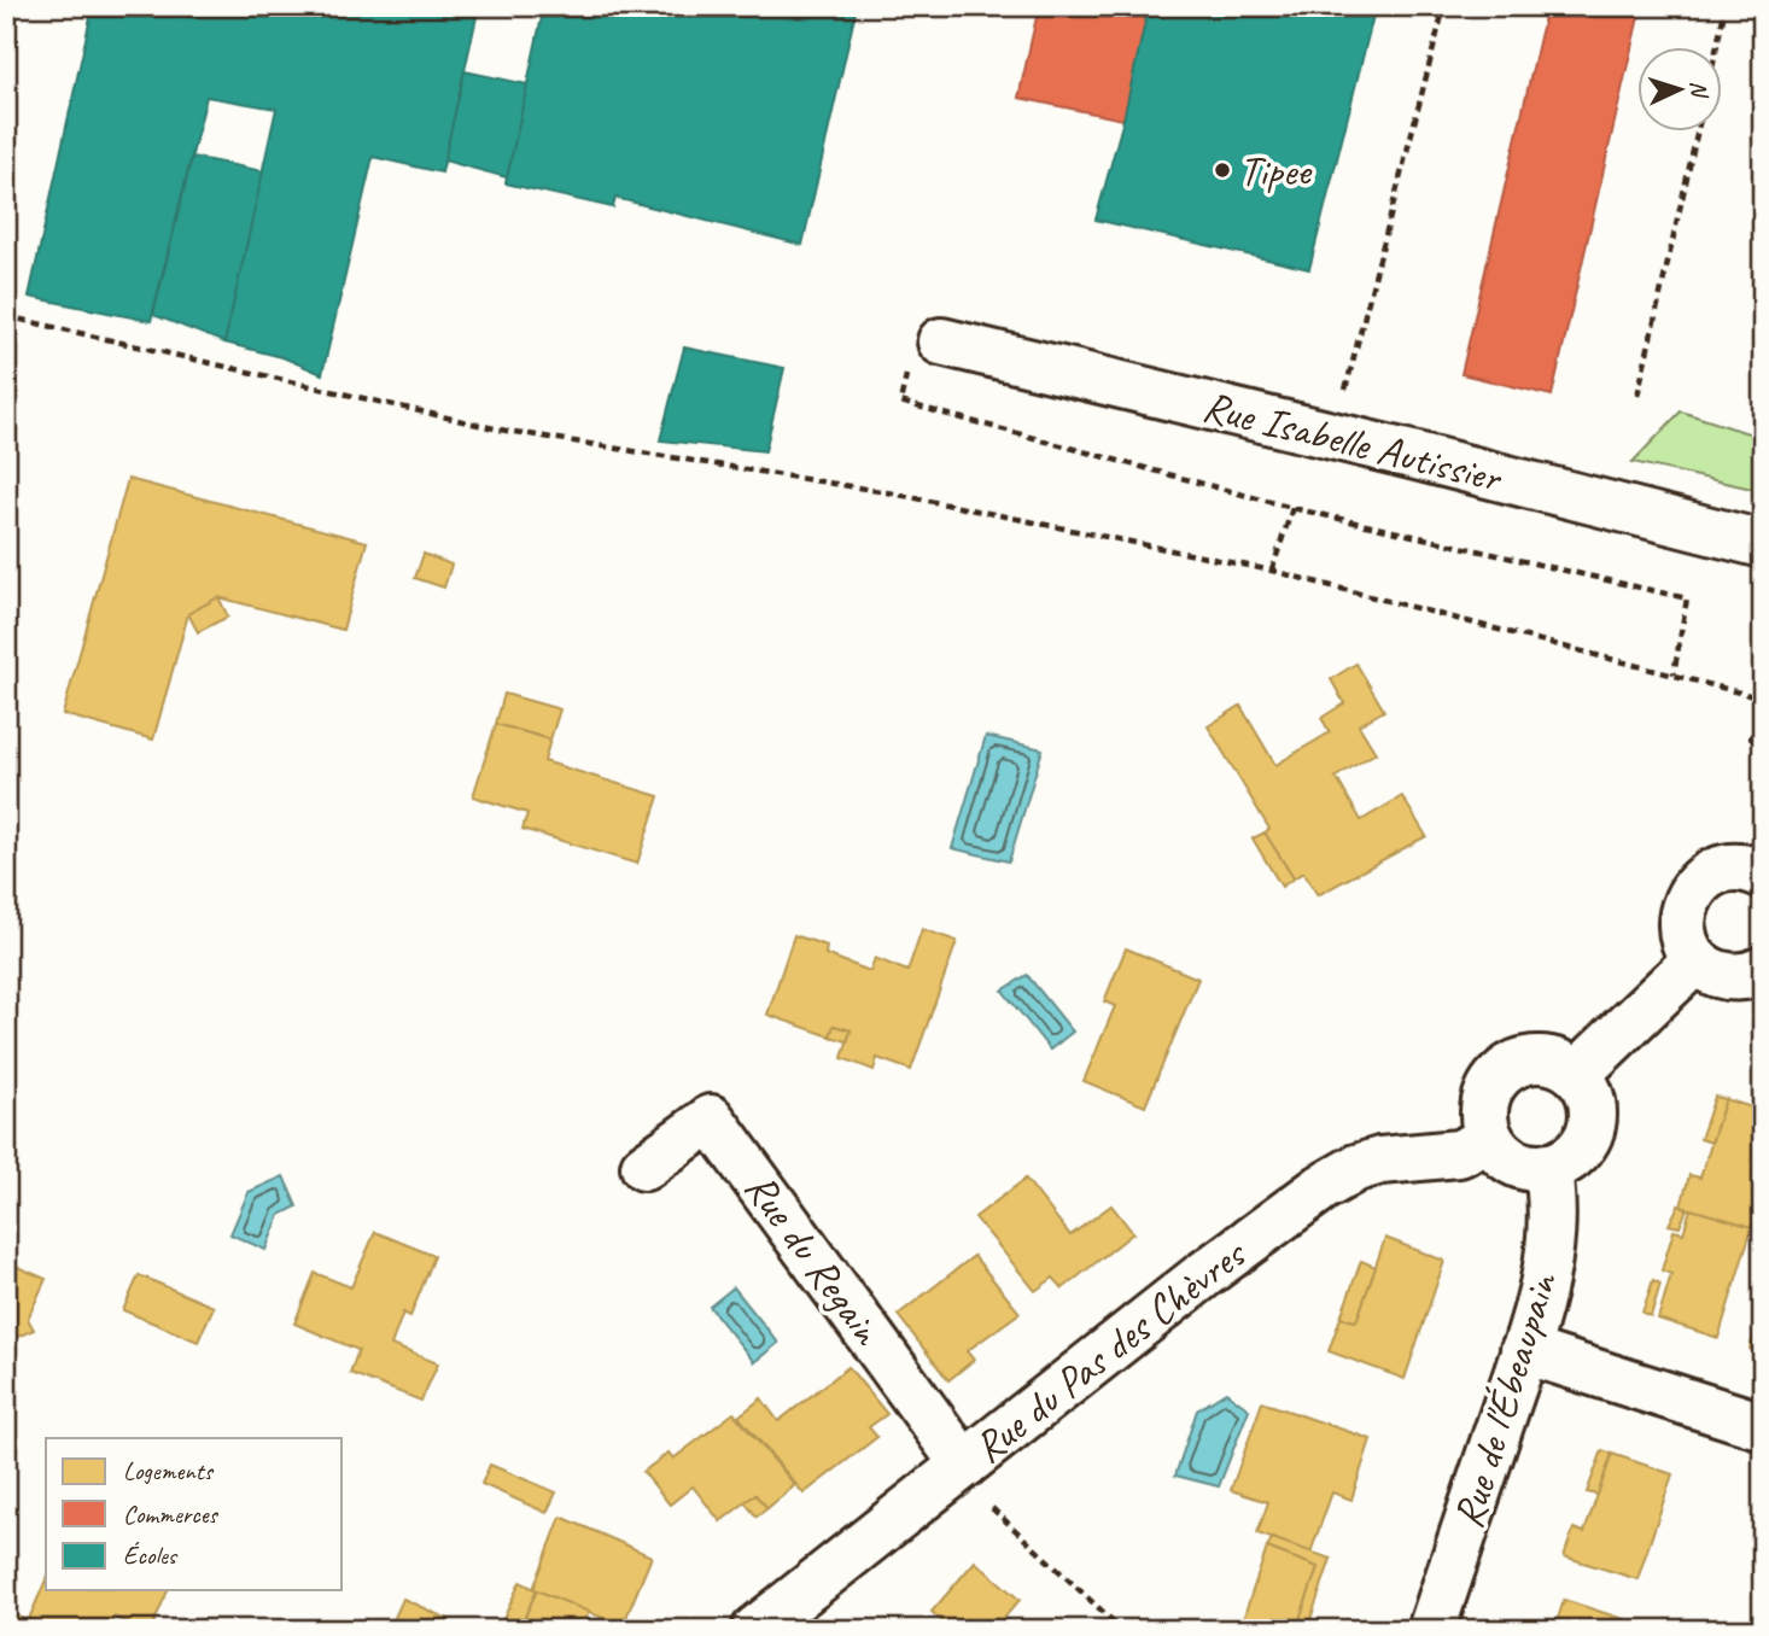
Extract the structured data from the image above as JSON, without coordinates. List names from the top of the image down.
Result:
{
  "streets": {
    "street": [
      "Rue Isabelle Autissier",
      "Rue du Regain",
      "Rue du Pas des Chèvres",
      "Rue de l'Ébeaupain"
    ]
  },
  "crossings": [
    ["Rue du Regain", "Rue du Pas des Chèvres"],
    ["Rue du Pas des Chèvres", "Rue de l'Ébeaupain"]
  ],
  "places": ["Tipee"],
  "legend": ["Logements", "Commerces", "Écoles"],
  "north": "right"
}
